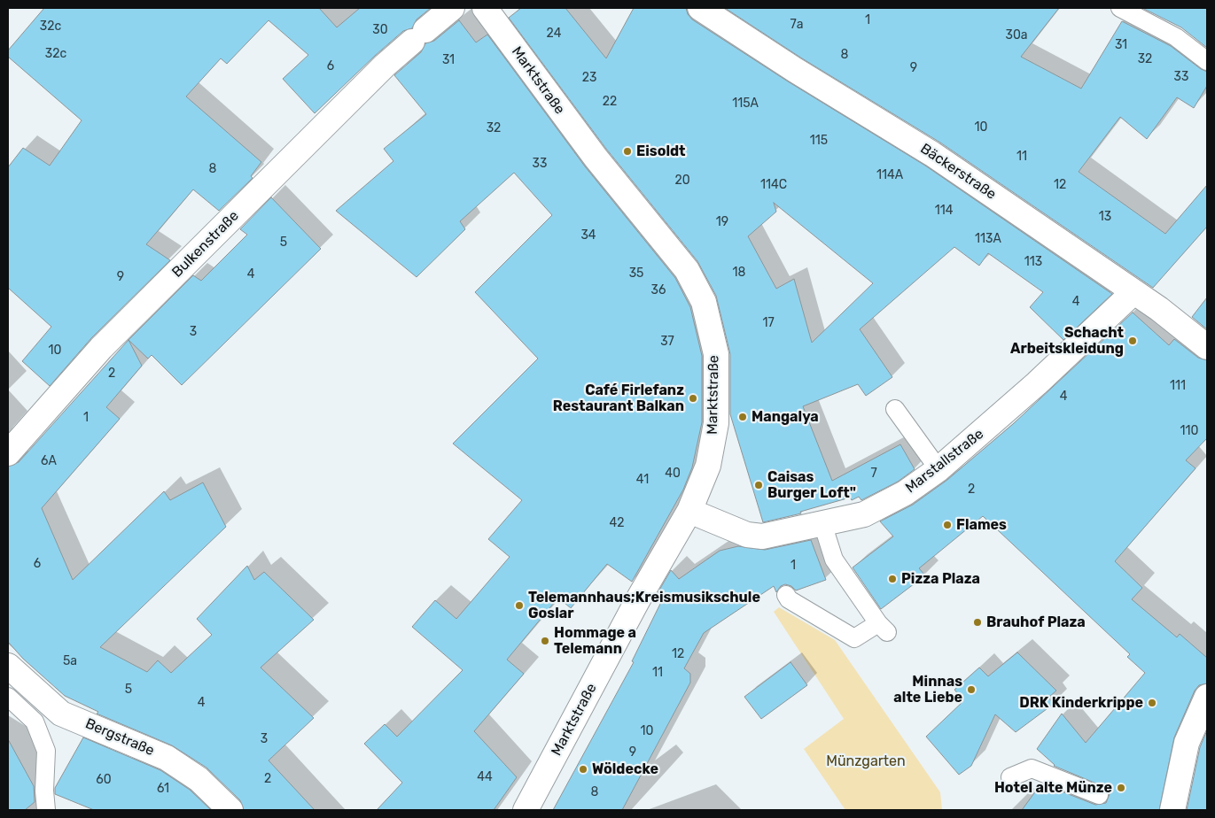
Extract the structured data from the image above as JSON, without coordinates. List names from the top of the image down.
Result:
{
  "streets": {
    "street": [
      "Marktstraße",
      "Bäckerstraße",
      "Bulkenstraße",
      "Marstallstraße",
      "Bergstraße"
    ]
  },
  "crossings": [
    ["Marktstraße", "Marstallstraße"],
    ["Bäckerstraße", "Marstallstraße"]
  ],
  "parks": ["Münzgarten"],
  "places": [
    "Eisoldt",
    "Schacht Arbeitskleidung",
    "Café Firlefanz Restaurant Balkan",
    "Mangalya",
    "Caisas Burger Loft\"",
    "Flames",
    "Pizza Plaza",
    "Telemannhaus;Kreismusikschule Goslar",
    "Brauhof Plaza",
    "Hommage a Telemann",
    "Minnas alte Liebe",
    "DRK Kinderkrippe",
    "Wöldecke",
    "Hotel alte Münze"
  ],
  "house_numbers": [
    "1",
    "7a",
    "32c",
    "30",
    "24",
    "30a",
    "31",
    "32c",
    "8",
    "32",
    "31",
    "6",
    "9",
    "33",
    "23",
    "22",
    "115A",
    "10",
    "32",
    "115",
    "11",
    "33",
    "8",
    "114A",
    "20",
    "114C",
    "12",
    "114",
    "13",
    "19",
    "34",
    "113A",
    "5",
    "113",
    "18",
    "35",
    "4",
    "9",
    "36",
    "4",
    "17",
    "3",
    "37",
    "10",
    "2",
    "111",
    "4",
    "1",
    "110",
    "6A",
    "40",
    "7",
    "41",
    "2",
    "42",
    "6",
    "1",
    "12",
    "5a",
    "11",
    "5",
    "4",
    "10",
    "3",
    "9",
    "44",
    "2",
    "60",
    "61",
    "8"
  ]
}
